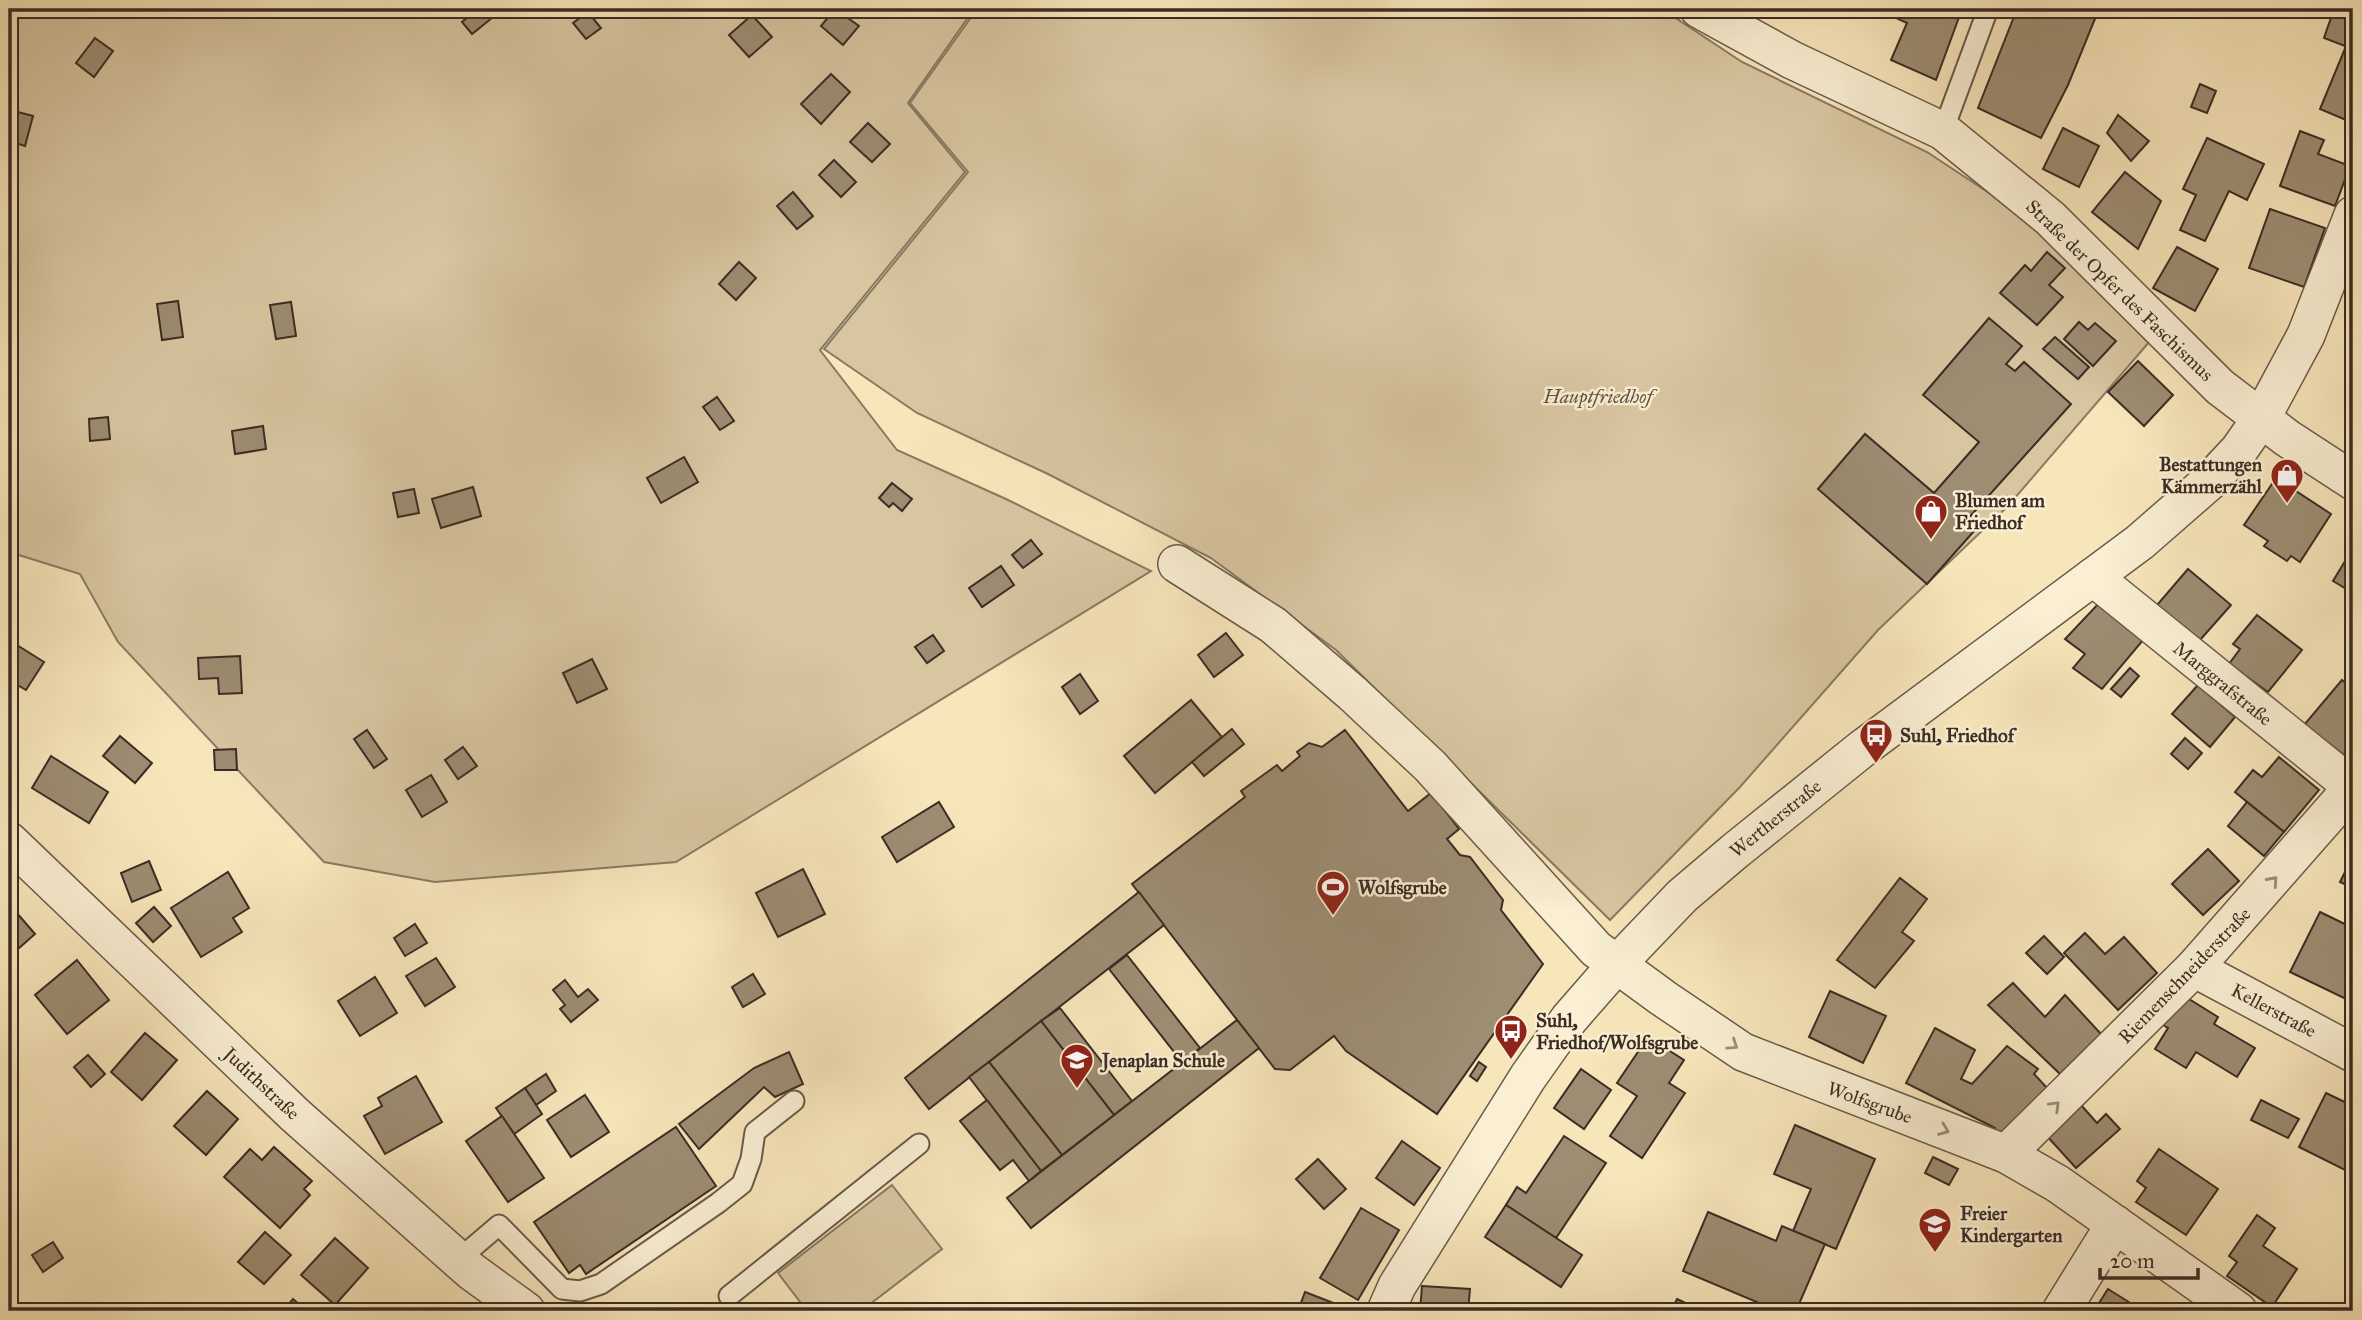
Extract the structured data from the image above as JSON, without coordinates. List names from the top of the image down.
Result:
{
  "streets": {
    "street": [
      "Straße der Opfer des Faschismus",
      "Marggrafstraße",
      "Wertherstraße",
      "Riemenschneiderstraße",
      "Kellerstraße",
      "Judithstraße",
      "Wolfsgrube"
    ]
  },
  "crossings": [
    ["Straße der Opfer des Faschismus", "Wertherstraße"],
    ["Marggrafstraße", "Wertherstraße"],
    ["Marggrafstraße", "Riemenschneiderstraße"],
    ["Wertherstraße", "Wolfsgrube"],
    ["Riemenschneiderstraße", "Kellerstraße"],
    ["Riemenschneiderstraße", "Wolfsgrube"]
  ],
  "one_way": ["Riemenschneiderstraße"],
  "parks": ["Hauptfriedhof"],
  "places": {
    "shop": ["Bestattungen Kämmerzähl", "Blumen am Friedhof"],
    "bus stop": ["Suhl, Friedhof", "Suhl, Friedhof/Wolfsgrube"],
    "sports": ["Wolfsgrube"],
    "school or university": ["Jenaplan Schule", "Freier Kindergarten"]
  },
  "scale_bar": "20 m"
}
